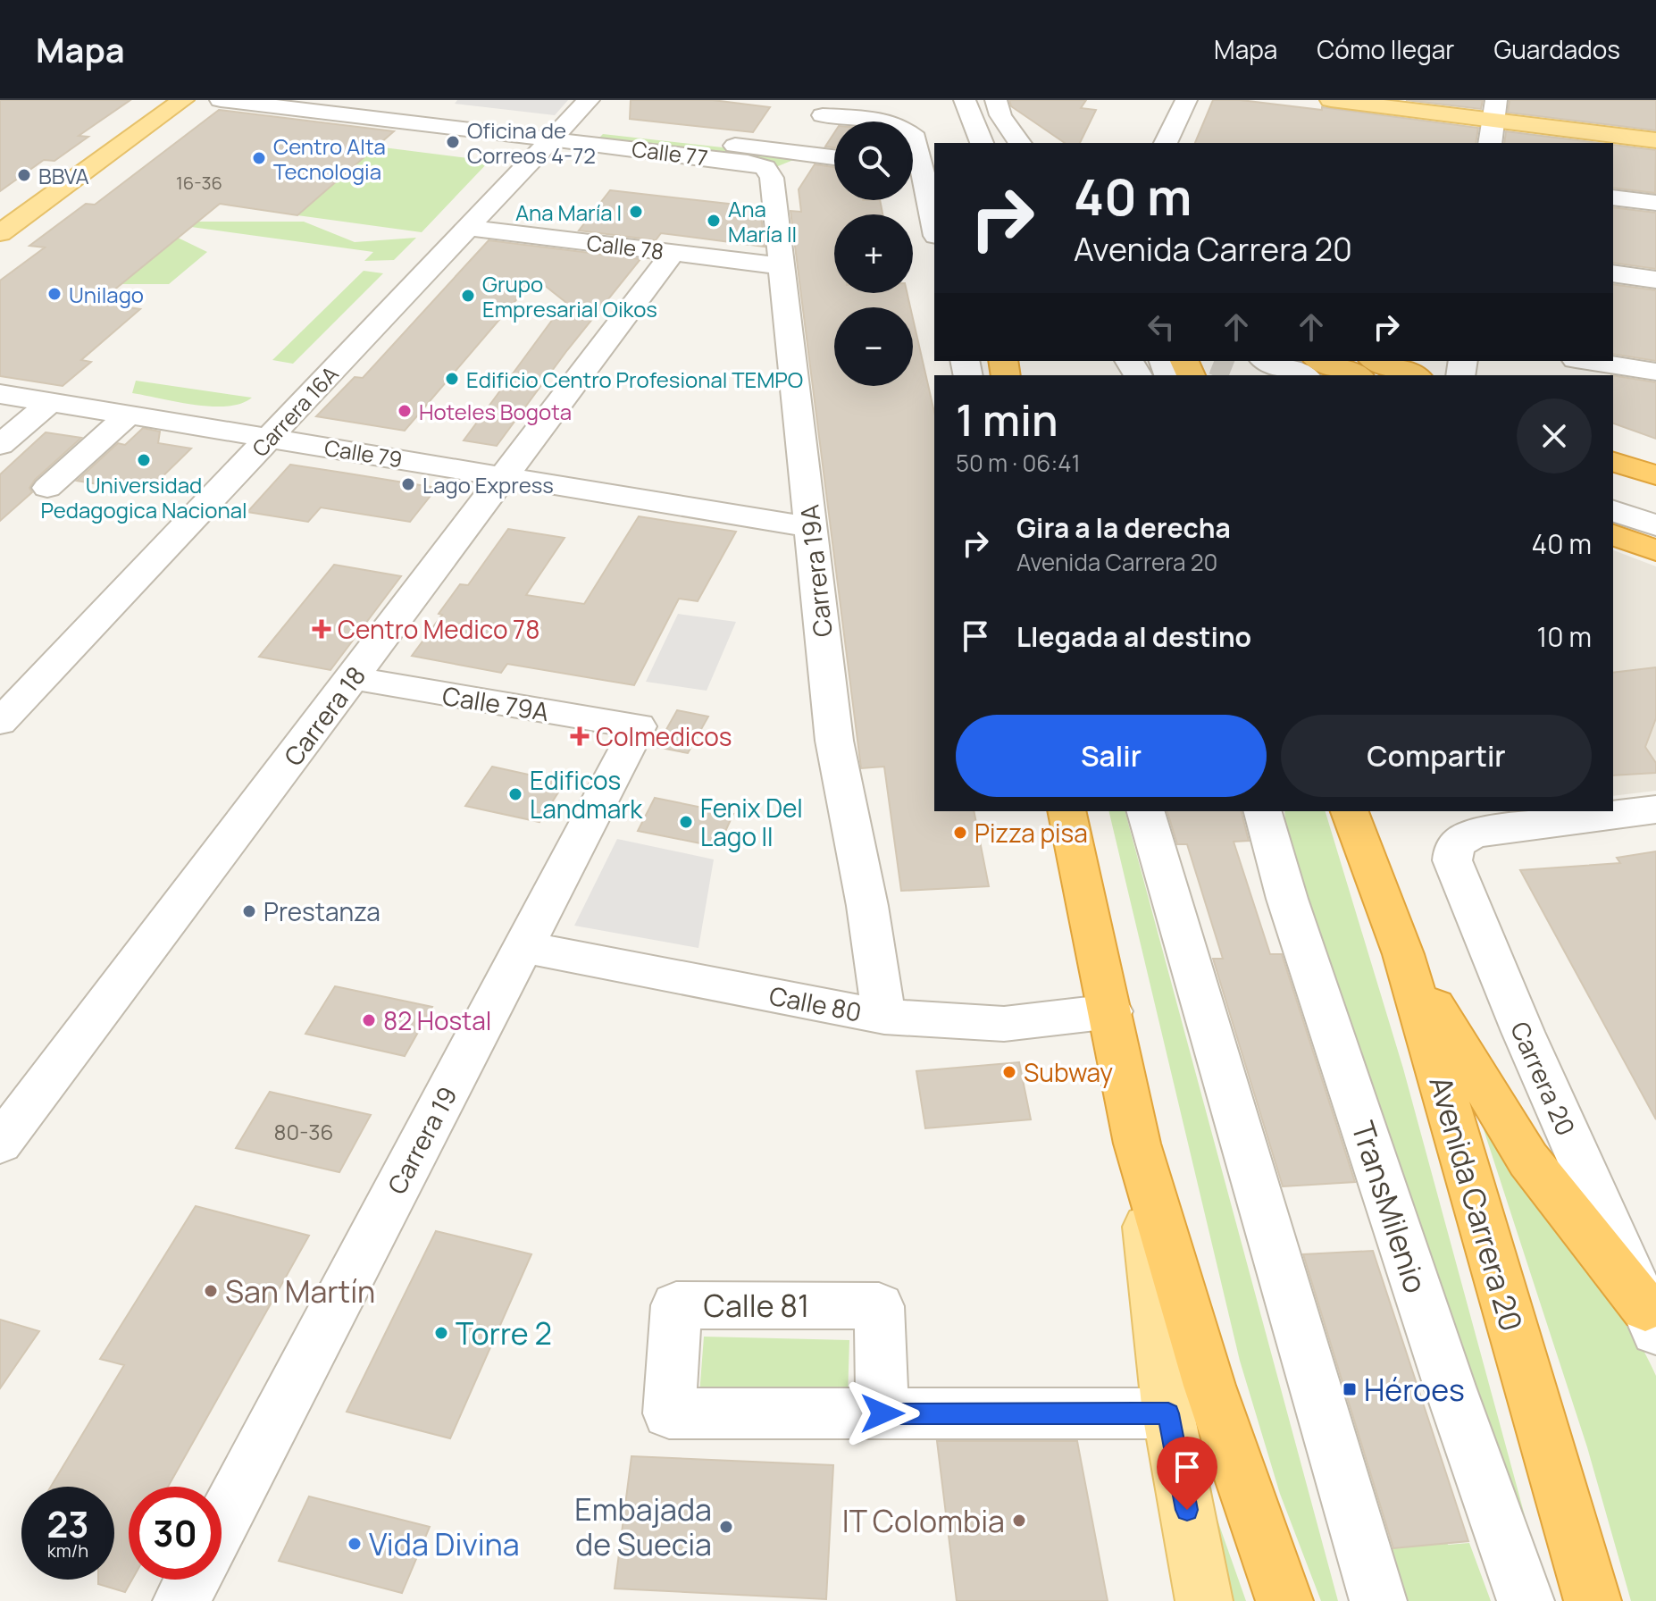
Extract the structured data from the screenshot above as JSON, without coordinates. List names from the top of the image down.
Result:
{
  "streets": {
    "highway": ["Avenida Carrera 20"],
    "street": [
      "Calle 77",
      "Calle 78",
      "Carrera 16A",
      "Calle 79",
      "Carrera 19A",
      "Calle 79A",
      "Carrera 18",
      "Calle 80",
      "Carrera 20",
      "Carrera 19",
      "TransMilenio"
    ]
  },
  "crossings": [
    ["Calle 77", "Carrera 16A"],
    ["Calle 77", "Carrera 19A"],
    ["Calle 78", "Carrera 16A"],
    ["Calle 78", "Carrera 19A"],
    ["Calle 78", "Carrera 18"],
    ["Carrera 16A", "Calle 79"],
    ["Calle 79", "Carrera 19A"],
    ["Calle 79", "Carrera 18"],
    ["Carrera 19A", "Calle 80"],
    ["Calle 79A", "Carrera 18"],
    ["Calle 79A", "Carrera 19"],
    ["Calle 80", "Carrera 19"]
  ],
  "places": {
    "other": [
      "Oficina de Correos 4-72",
      "Centro Alta Tecnologia",
      "BBVA",
      "Ana María I",
      "Ana María II",
      "Unilago",
      "Grupo Empresarial Oikos",
      "Edificio Centro Profesional TEMPO",
      "Hoteles Bogota",
      "Universidad Pedagogica Nacional",
      "Lago Express",
      "Edificos Landmark",
      "Fenix Del Lago II",
      "Pizza pisa",
      "Prestanza",
      "82 Hostal",
      "Subway",
      "San Martín",
      "Torre 2",
      "IT Colombia",
      "Embajada de Suecia",
      "Vida Divina"
    ],
    "health": ["Centro Medico 78", "Colmedicos"],
    "transit": ["Héroes"]
  },
  "house_numbers": ["16-36", "80-36"],
  "page": {
    "header": "Mapa",
    "nav": ["Mapa", "Cómo llegar", "Guardados"],
    "map_buttons": ["+", "−"],
    "turn": ["40 m", "Avenida Carrera 20"],
    "heading": ["1 min", "50 m · 06:41"],
    "list": [
      {
        "name": "Gira a la derecha",
        "note": "Avenida Carrera 20",
        "value": "40 m"
      },
      {
        "name": "Llegada al destino",
        "value": "10 m"
      }
    ],
    "buttons": ["Salir", "Compartir"],
    "speed": "23 km/h",
    "limit": "30"
  }
}
